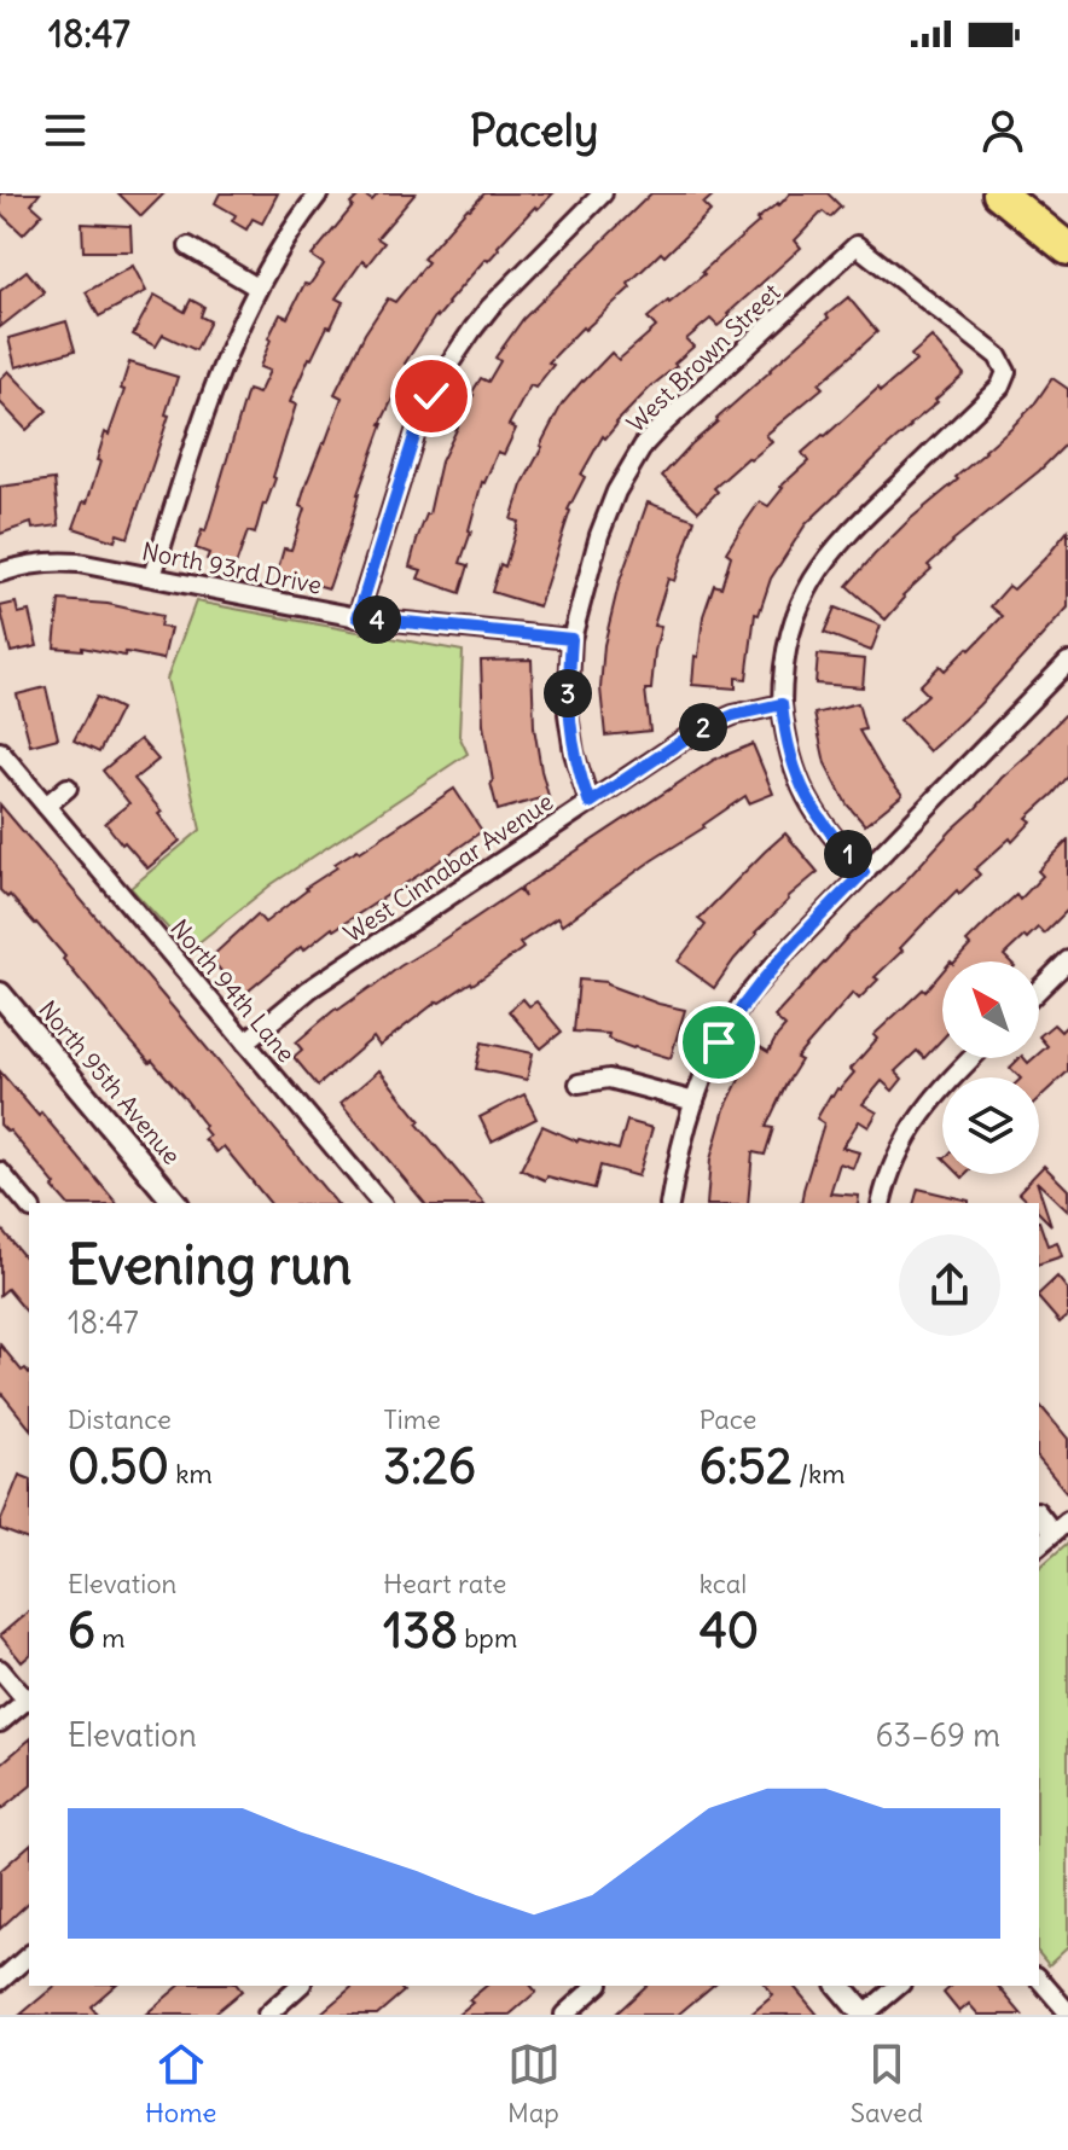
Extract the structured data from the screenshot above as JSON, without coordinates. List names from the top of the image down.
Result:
{
  "streets": {
    "street": [
      "West Brown Street",
      "North 93rd Drive",
      "West Cinnabar Avenue",
      "North 94th Lane",
      "North 95th Avenue"
    ]
  },
  "crossings": [
    ["West Brown Street", "North 93rd Drive"],
    ["West Brown Street", "West Cinnabar Avenue"],
    ["West Cinnabar Avenue", "North 94th Lane"]
  ],
  "north": "top left",
  "page": {
    "status": "18:47",
    "header": "Pacely",
    "pins": [
      "4",
      "3",
      "2",
      "1"
    ],
    "heading": ["Evening run", "18:47"],
    "stats": [
      ["Distance", "0.50 km"],
      ["Time", "3:26"],
      ["Pace", "6:52 /km"],
      ["Elevation", "6 m"],
      ["Heart rate", "138 bpm"],
      ["kcal", "40"]
    ],
    "chart": ["Elevation", "63–69 m"],
    "tabs": ["Home", "Map", "Saved"]
  }
}
